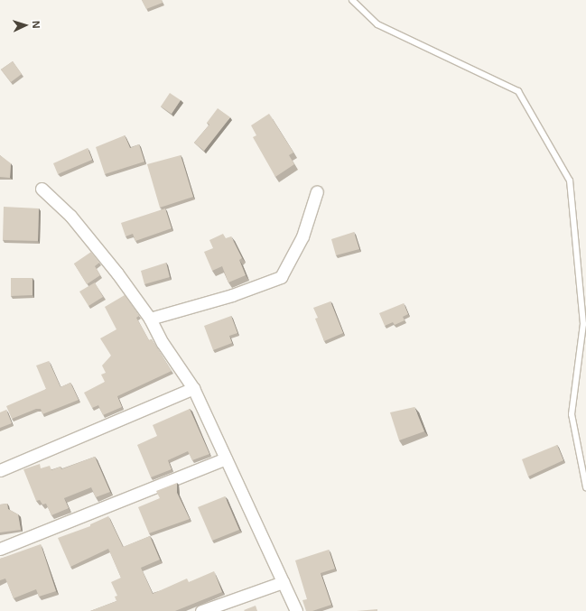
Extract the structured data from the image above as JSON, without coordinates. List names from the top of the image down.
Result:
{
  "north": "right"
}
